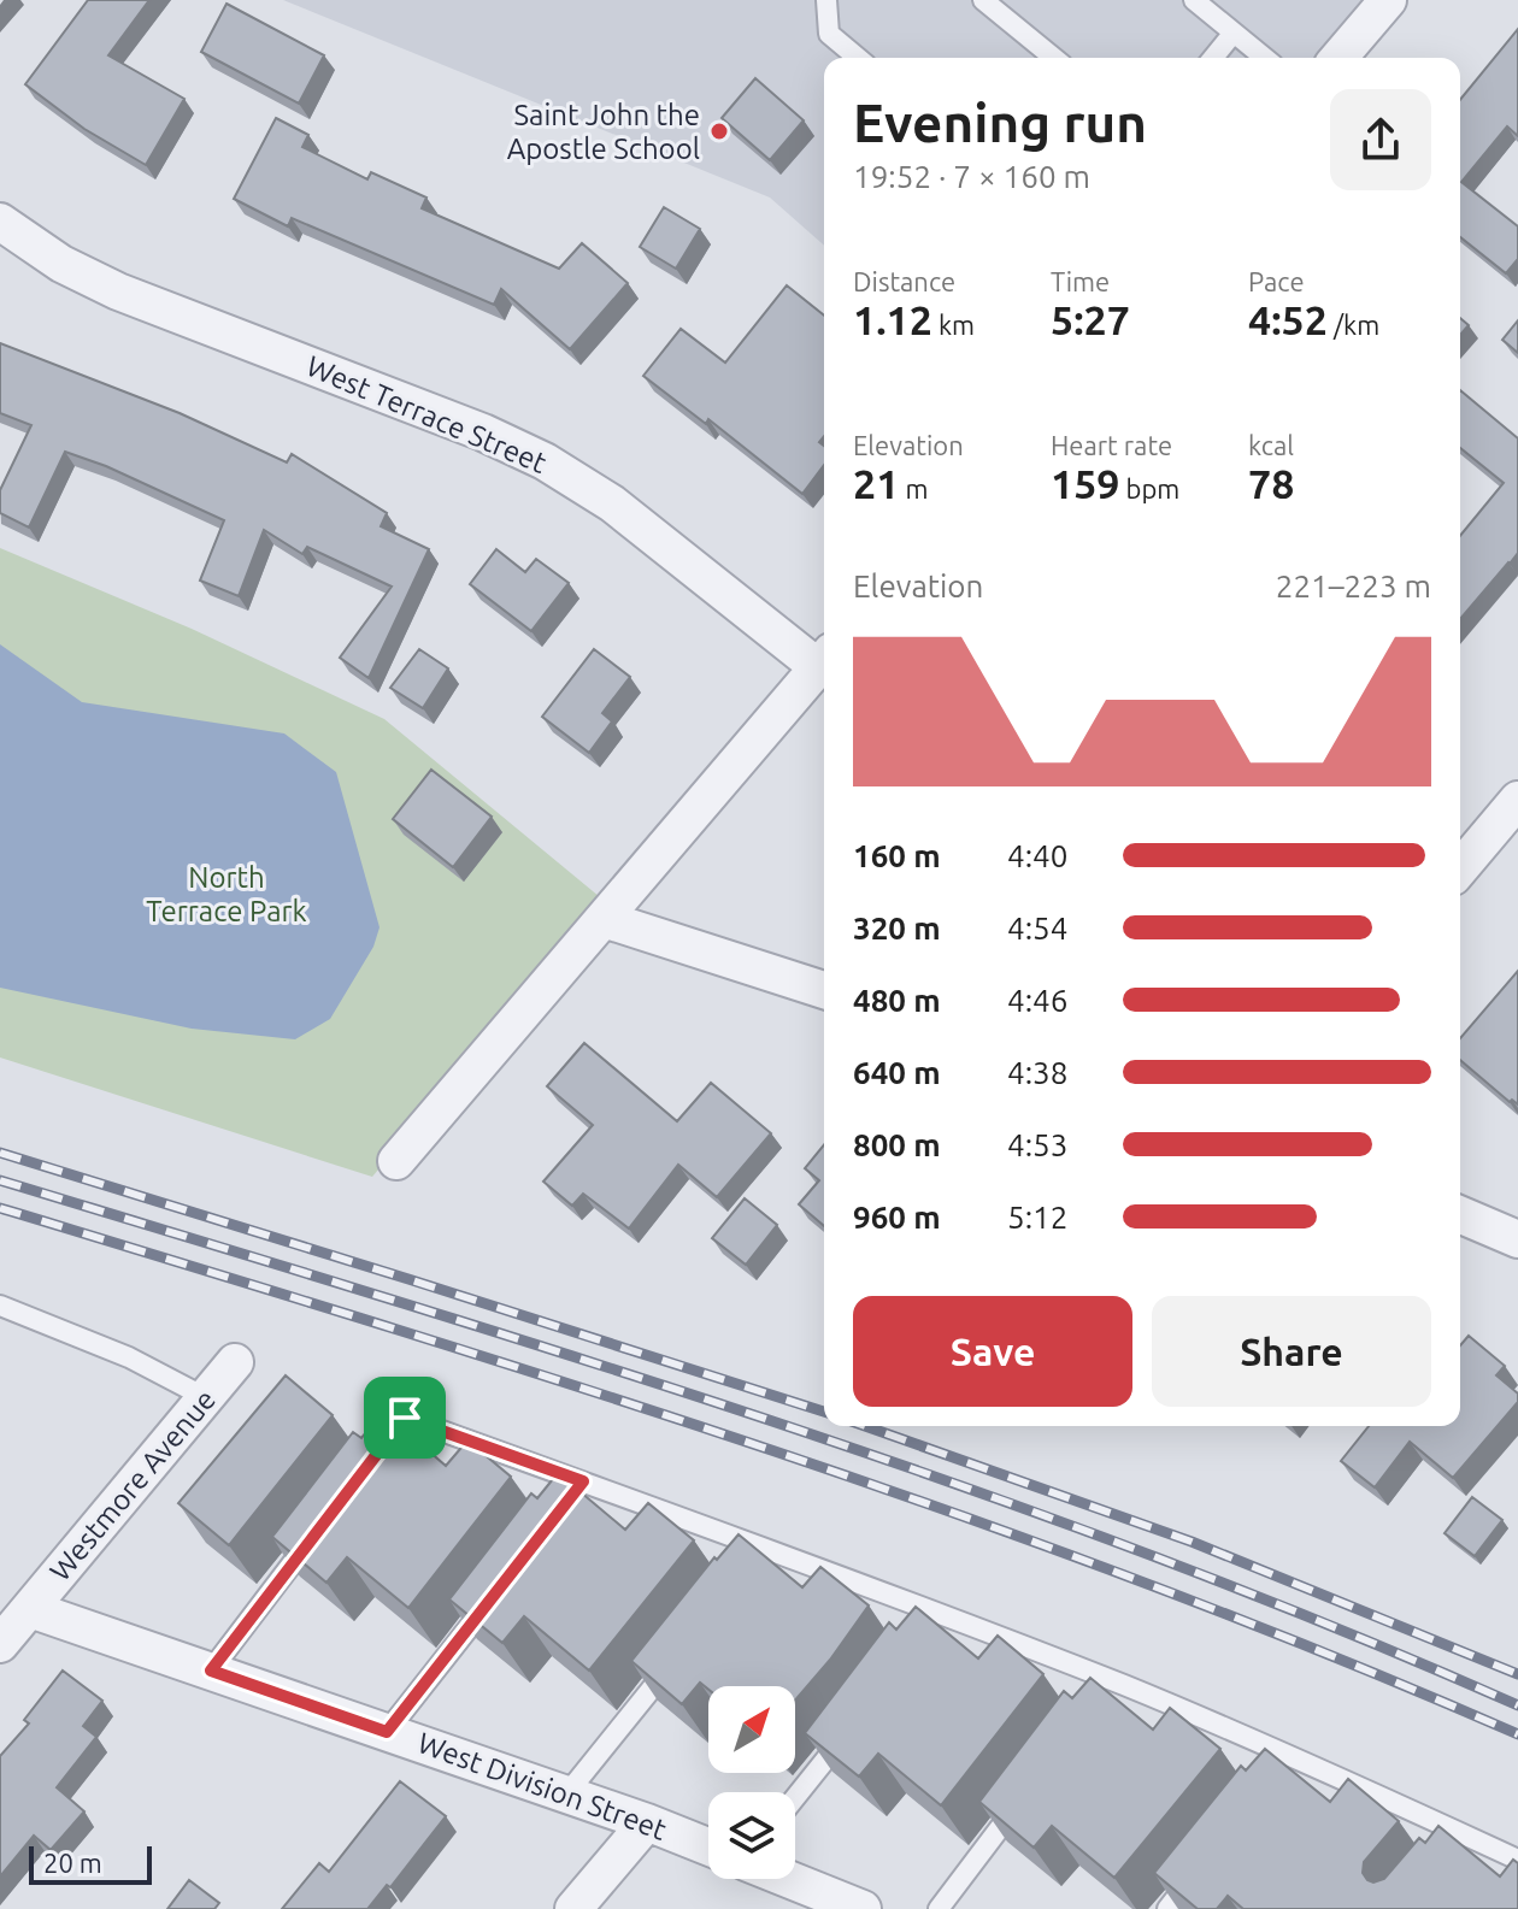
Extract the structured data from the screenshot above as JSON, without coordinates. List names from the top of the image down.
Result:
{
  "streets": {
    "street": ["West Terrace Street", "Westmore Avenue", "West Division Street"]
  },
  "crossings": [
    ["Westmore Avenue", "West Division Street"]
  ],
  "parks": ["North Terrace Park"],
  "places": ["Saint John the Apostle School"],
  "scale_bar": "20 m",
  "north": "top right",
  "page": {
    "heading": ["Evening run", "19:52 · 7 × 160 m"],
    "stats": [
      ["Distance", "1.12 km"],
      ["Time", "5:27"],
      ["Pace", "4:52 /km"],
      ["Elevation", "21 m"],
      ["Heart rate", "159 bpm"],
      ["kcal", "78"]
    ],
    "chart": ["Elevation", "221–223 m"],
    "list": [
      {
        "name": "160 m",
        "note": "4:40"
      },
      {
        "name": "320 m",
        "note": "4:54"
      },
      {
        "name": "480 m",
        "note": "4:46"
      },
      {
        "name": "640 m",
        "note": "4:38"
      },
      {
        "name": "800 m",
        "note": "4:53"
      },
      {
        "name": "960 m",
        "note": "5:12"
      }
    ],
    "buttons": ["Save", "Share"],
    "scale": "20 m"
  }
}
